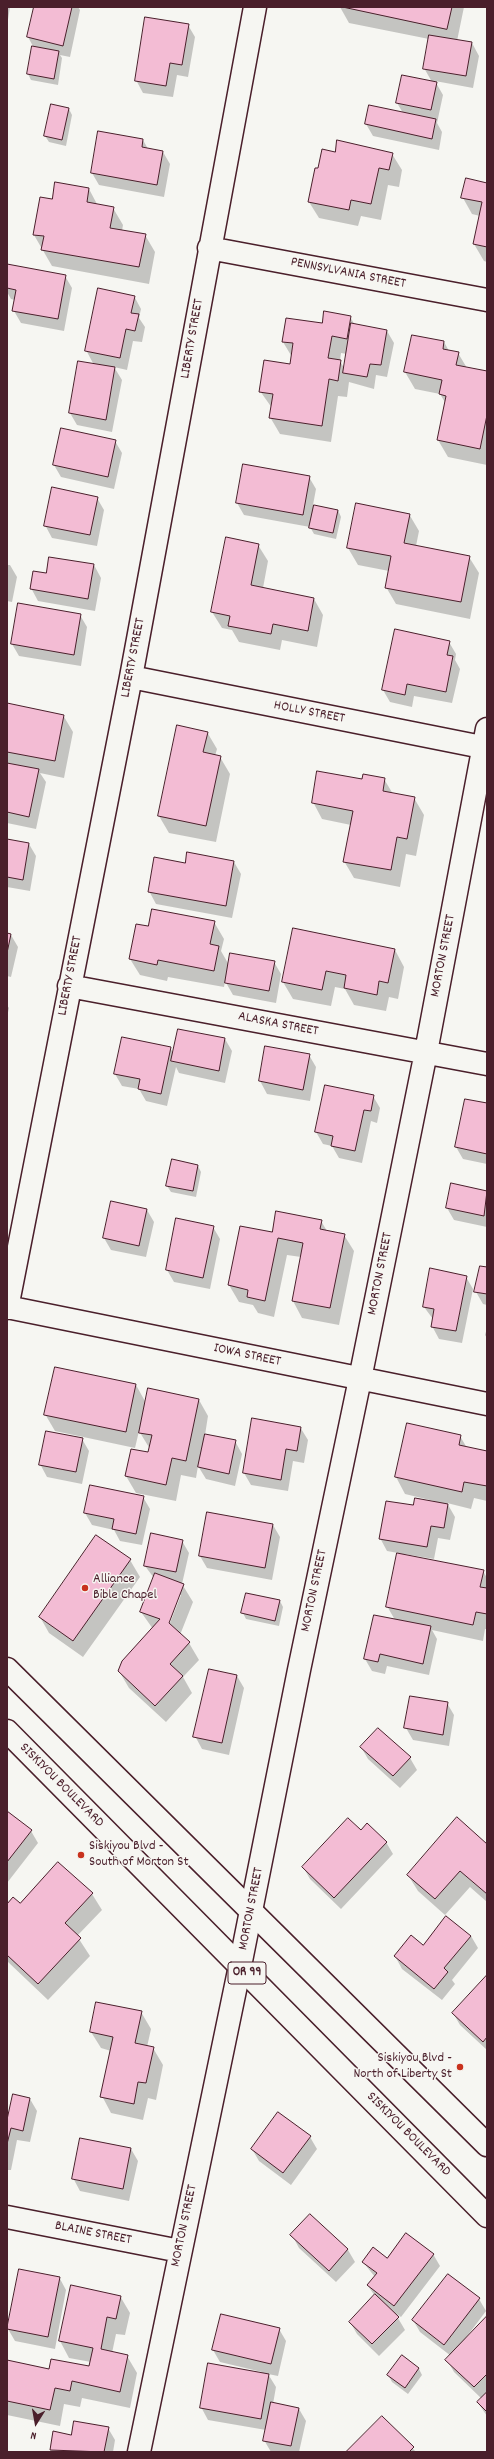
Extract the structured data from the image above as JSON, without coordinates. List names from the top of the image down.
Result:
{
  "streets": {
    "street": [
      "PENNSYLVANIA STREET",
      "LIBERTY STREET",
      "HOLLY STREET",
      "MORTON STREET",
      "ALASKA STREET",
      "IOWA STREET",
      "SISKIYOU BOULEVARD",
      "OR 99",
      "BLAINE STREET"
    ]
  },
  "crossings": [
    ["PENNSYLVANIA STREET", "LIBERTY STREET"],
    ["LIBERTY STREET", "HOLLY STREET"],
    ["LIBERTY STREET", "ALASKA STREET"],
    ["LIBERTY STREET", "IOWA STREET"],
    ["HOLLY STREET", "MORTON STREET"],
    ["MORTON STREET", "ALASKA STREET"],
    ["MORTON STREET", "IOWA STREET"],
    ["MORTON STREET", "SISKIYOU BOULEVARD"],
    ["MORTON STREET", "BLAINE STREET"]
  ],
  "places": ["Alliance Bible Chapel", "Siskiyou Blvd - South of Morton St", "Siskiyou Blvd - North of Liberty St"],
  "north": "bottom"
}
